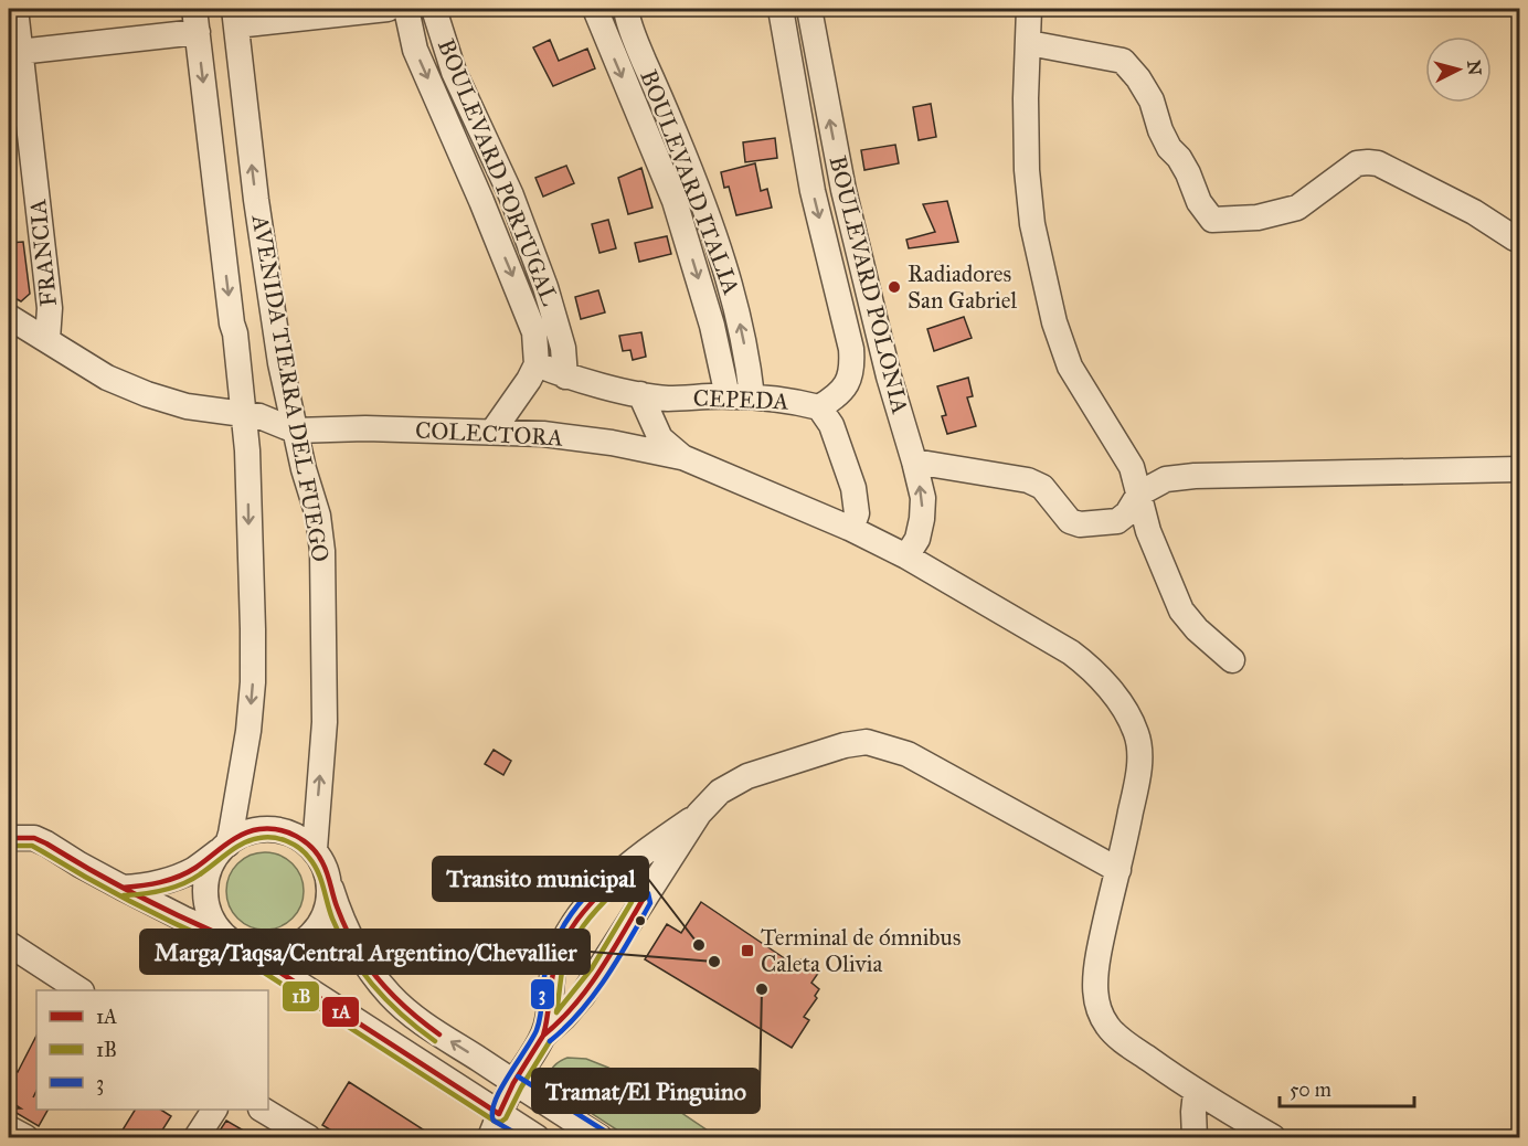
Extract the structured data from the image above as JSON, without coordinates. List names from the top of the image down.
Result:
{
  "streets": {
    "street": [
      "BOULEVARD PORTUGAL",
      "BOULEVARD ITALIA",
      "FRANCIA",
      "BOULEVARD POLONIA",
      "AVENIDA TIERRA DEL FUEGO",
      "CEPEDA",
      "COLECTORA"
    ]
  },
  "crossings": [
    ["BOULEVARD PORTUGAL", "CEPEDA"],
    ["BOULEVARD ITALIA", "CEPEDA"],
    ["BOULEVARD POLONIA", "CEPEDA"],
    ["AVENIDA TIERRA DEL FUEGO", "COLECTORA"]
  ],
  "places": {
    "other": [
      "Radiadores San Gabriel",
      "Transito municipal",
      "Marga/Taqsa/Central Argentino/Chevallier",
      "Tramat/El Pinguino"
    ],
    "transit": ["Terminal de ómnibus Caleta Olivia"]
  },
  "lines": ["transit line 1A", "transit line 1B", "transit line 3"],
  "legend": ["1A", "1B", "3"],
  "scale_bar": "50 m",
  "north": "right"
}
